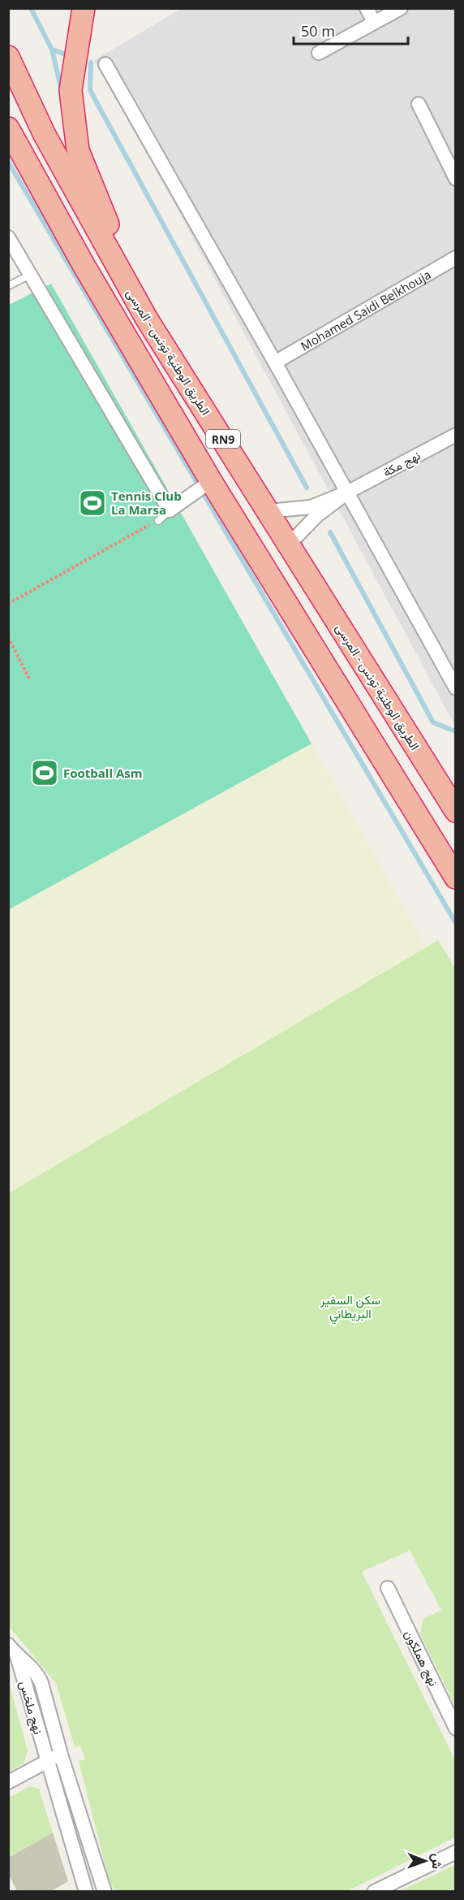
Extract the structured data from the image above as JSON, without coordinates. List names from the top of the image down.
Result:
{
  "streets": {
    "highway": ["الطريق الوطنية تونس - المرسى", "RN9"],
    "street": [
      "Mohamed Saidi Belkhouja",
      "نهج مكة",
      "نهج هملكون",
      "نهج ملخس"
    ]
  },
  "parks": ["سكن السفير البريطاني"],
  "places": {
    "sports": ["Tennis Club La Marsa", "Football Asm"]
  },
  "scale_bar": "50 m",
  "north": "right"
}
